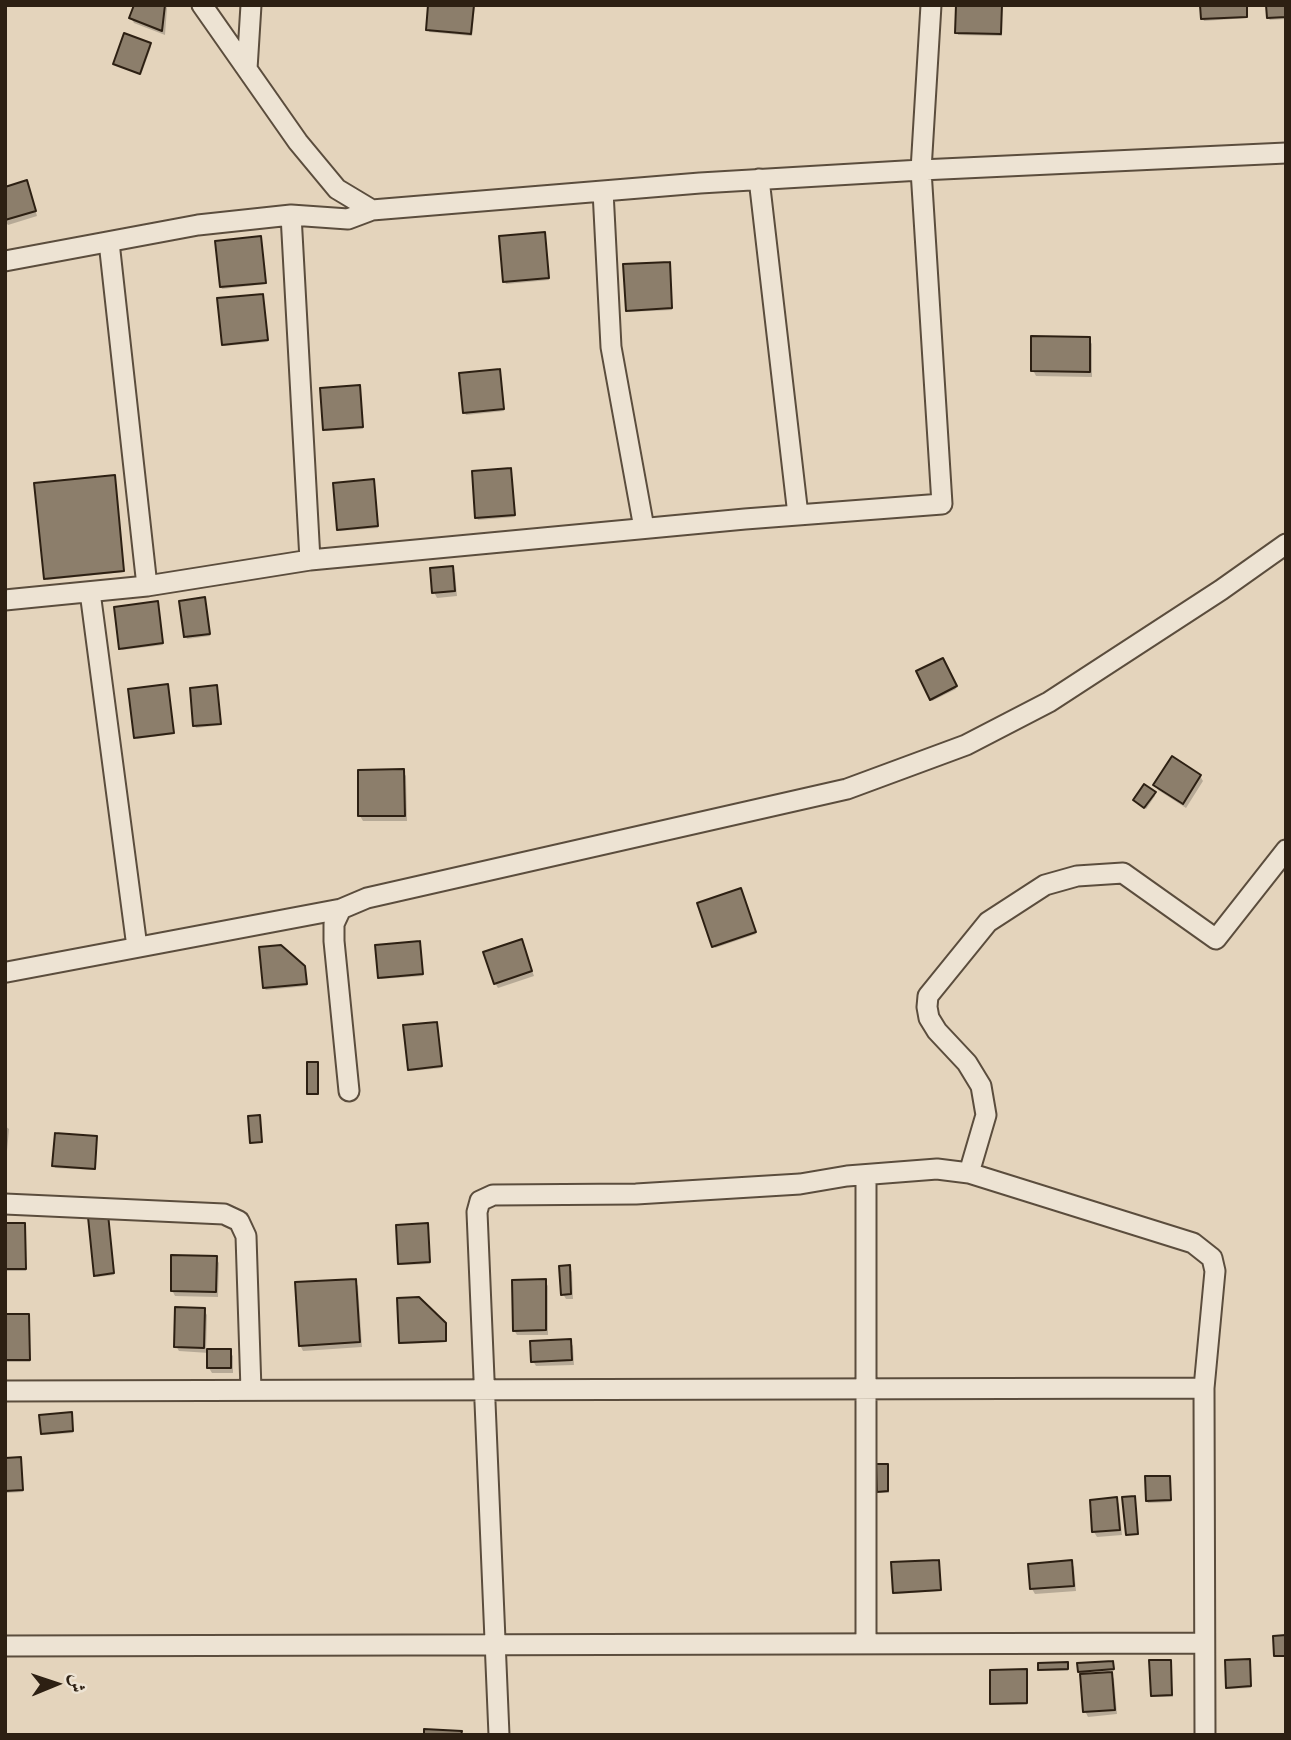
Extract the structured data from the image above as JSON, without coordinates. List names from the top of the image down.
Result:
{
  "north": "right"
}
